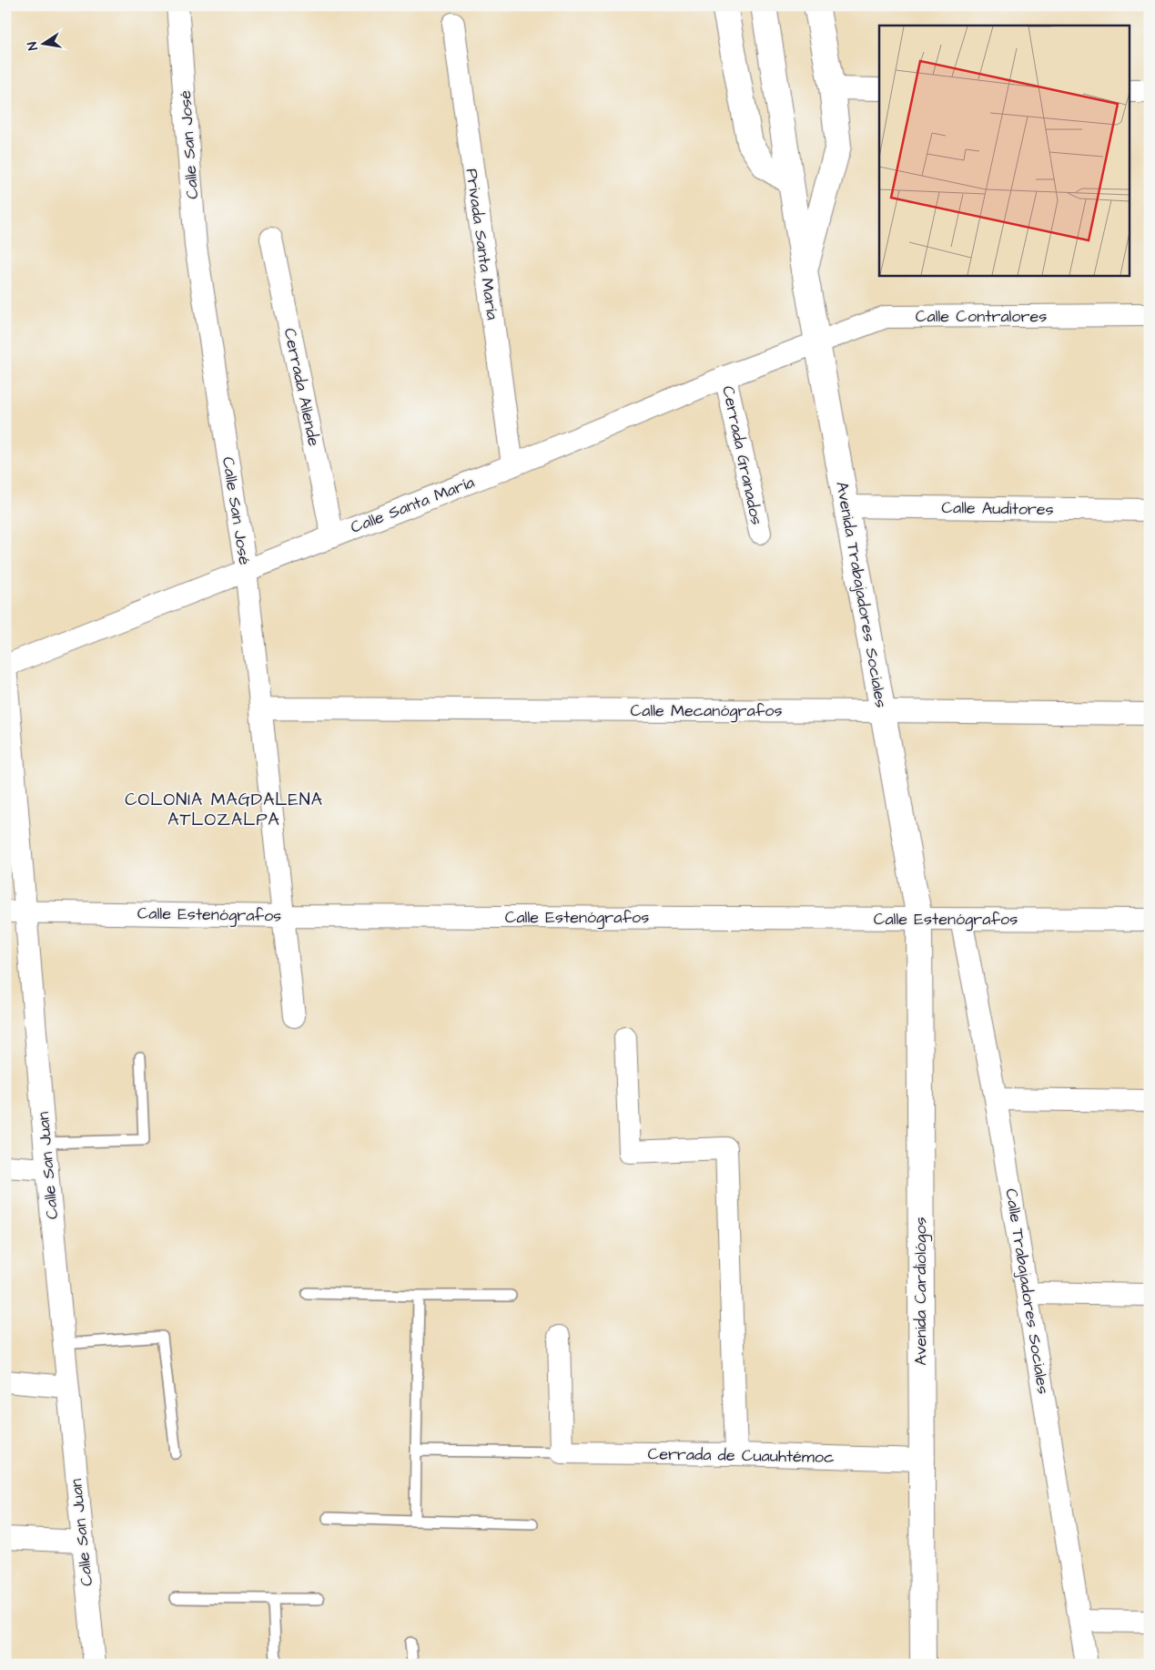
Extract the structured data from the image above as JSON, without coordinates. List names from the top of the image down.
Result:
{
  "streets": {
    "main road": ["Avenida Trabajadores Sociales", "Avenida Cardiológos"],
    "street": [
      "Calle San José",
      "Privada Santa María",
      "Calle Contralores",
      "Cerrada Allende",
      "Cerrada Granados",
      "Calle Santa María",
      "Calle Auditores",
      "Calle Mecanógrafos",
      "Calle Estenógrafos",
      "Calle San Juan",
      "Calle Trabajadores Sociales",
      "Cerrada de Cuauhtémoc"
    ]
  },
  "crossings": [
    ["Calle San José", "Calle Santa María"],
    ["Calle San José", "Calle Mecanógrafos"],
    ["Calle San José", "Calle Estenógrafos"],
    ["Privada Santa María", "Calle Santa María"],
    ["Calle Contralores", "Calle Santa María"],
    ["Calle Contralores", "Avenida Trabajadores Sociales"],
    ["Cerrada Allende", "Calle Santa María"],
    ["Cerrada Granados", "Calle Santa María"],
    ["Calle Santa María", "Avenida Trabajadores Sociales"],
    ["Calle Santa María", "Calle San Juan"],
    ["Calle Auditores", "Avenida Trabajadores Sociales"],
    ["Avenida Trabajadores Sociales", "Calle Mecanógrafos"],
    ["Avenida Trabajadores Sociales", "Calle Estenógrafos"],
    ["Avenida Trabajadores Sociales", "Avenida Cardiológos"],
    ["Calle Estenógrafos", "Calle San Juan"],
    ["Calle Estenógrafos", "Avenida Cardiológos"],
    ["Calle Estenógrafos", "Calle Trabajadores Sociales"],
    ["Avenida Cardiológos", "Cerrada de Cuauhtémoc"]
  ],
  "districts": ["COLONIA MAGDALENA ATLOZALPA"],
  "north": "left"
}
